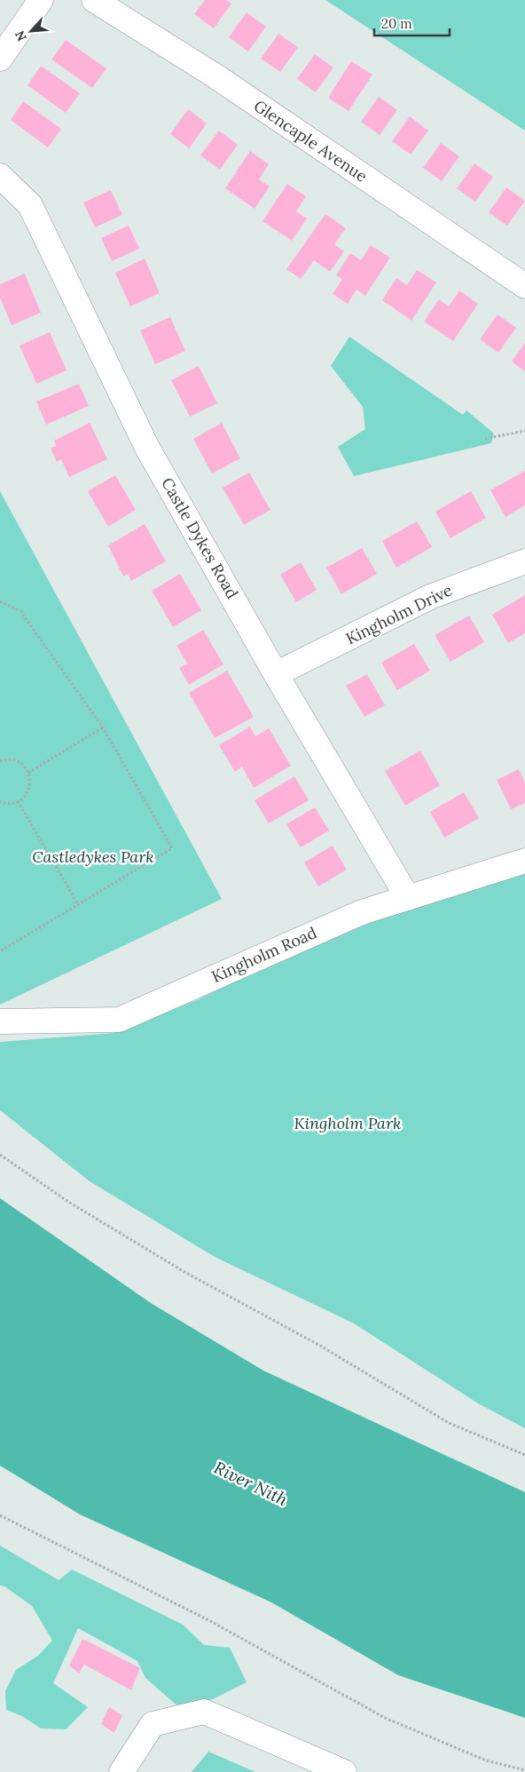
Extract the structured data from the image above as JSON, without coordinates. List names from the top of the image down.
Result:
{
  "streets": {
    "street": [
      "Glencaple Avenue",
      "Castle Dykes Road",
      "Kingholm Drive",
      "Kingholm Road"
    ]
  },
  "crossings": [
    ["Castle Dykes Road", "Kingholm Drive"],
    ["Castle Dykes Road", "Kingholm Road"]
  ],
  "water": ["River Nith"],
  "parks": ["Castledykes Park", "Kingholm Park"],
  "scale_bar": "20 m",
  "north": "bottom left"
}
